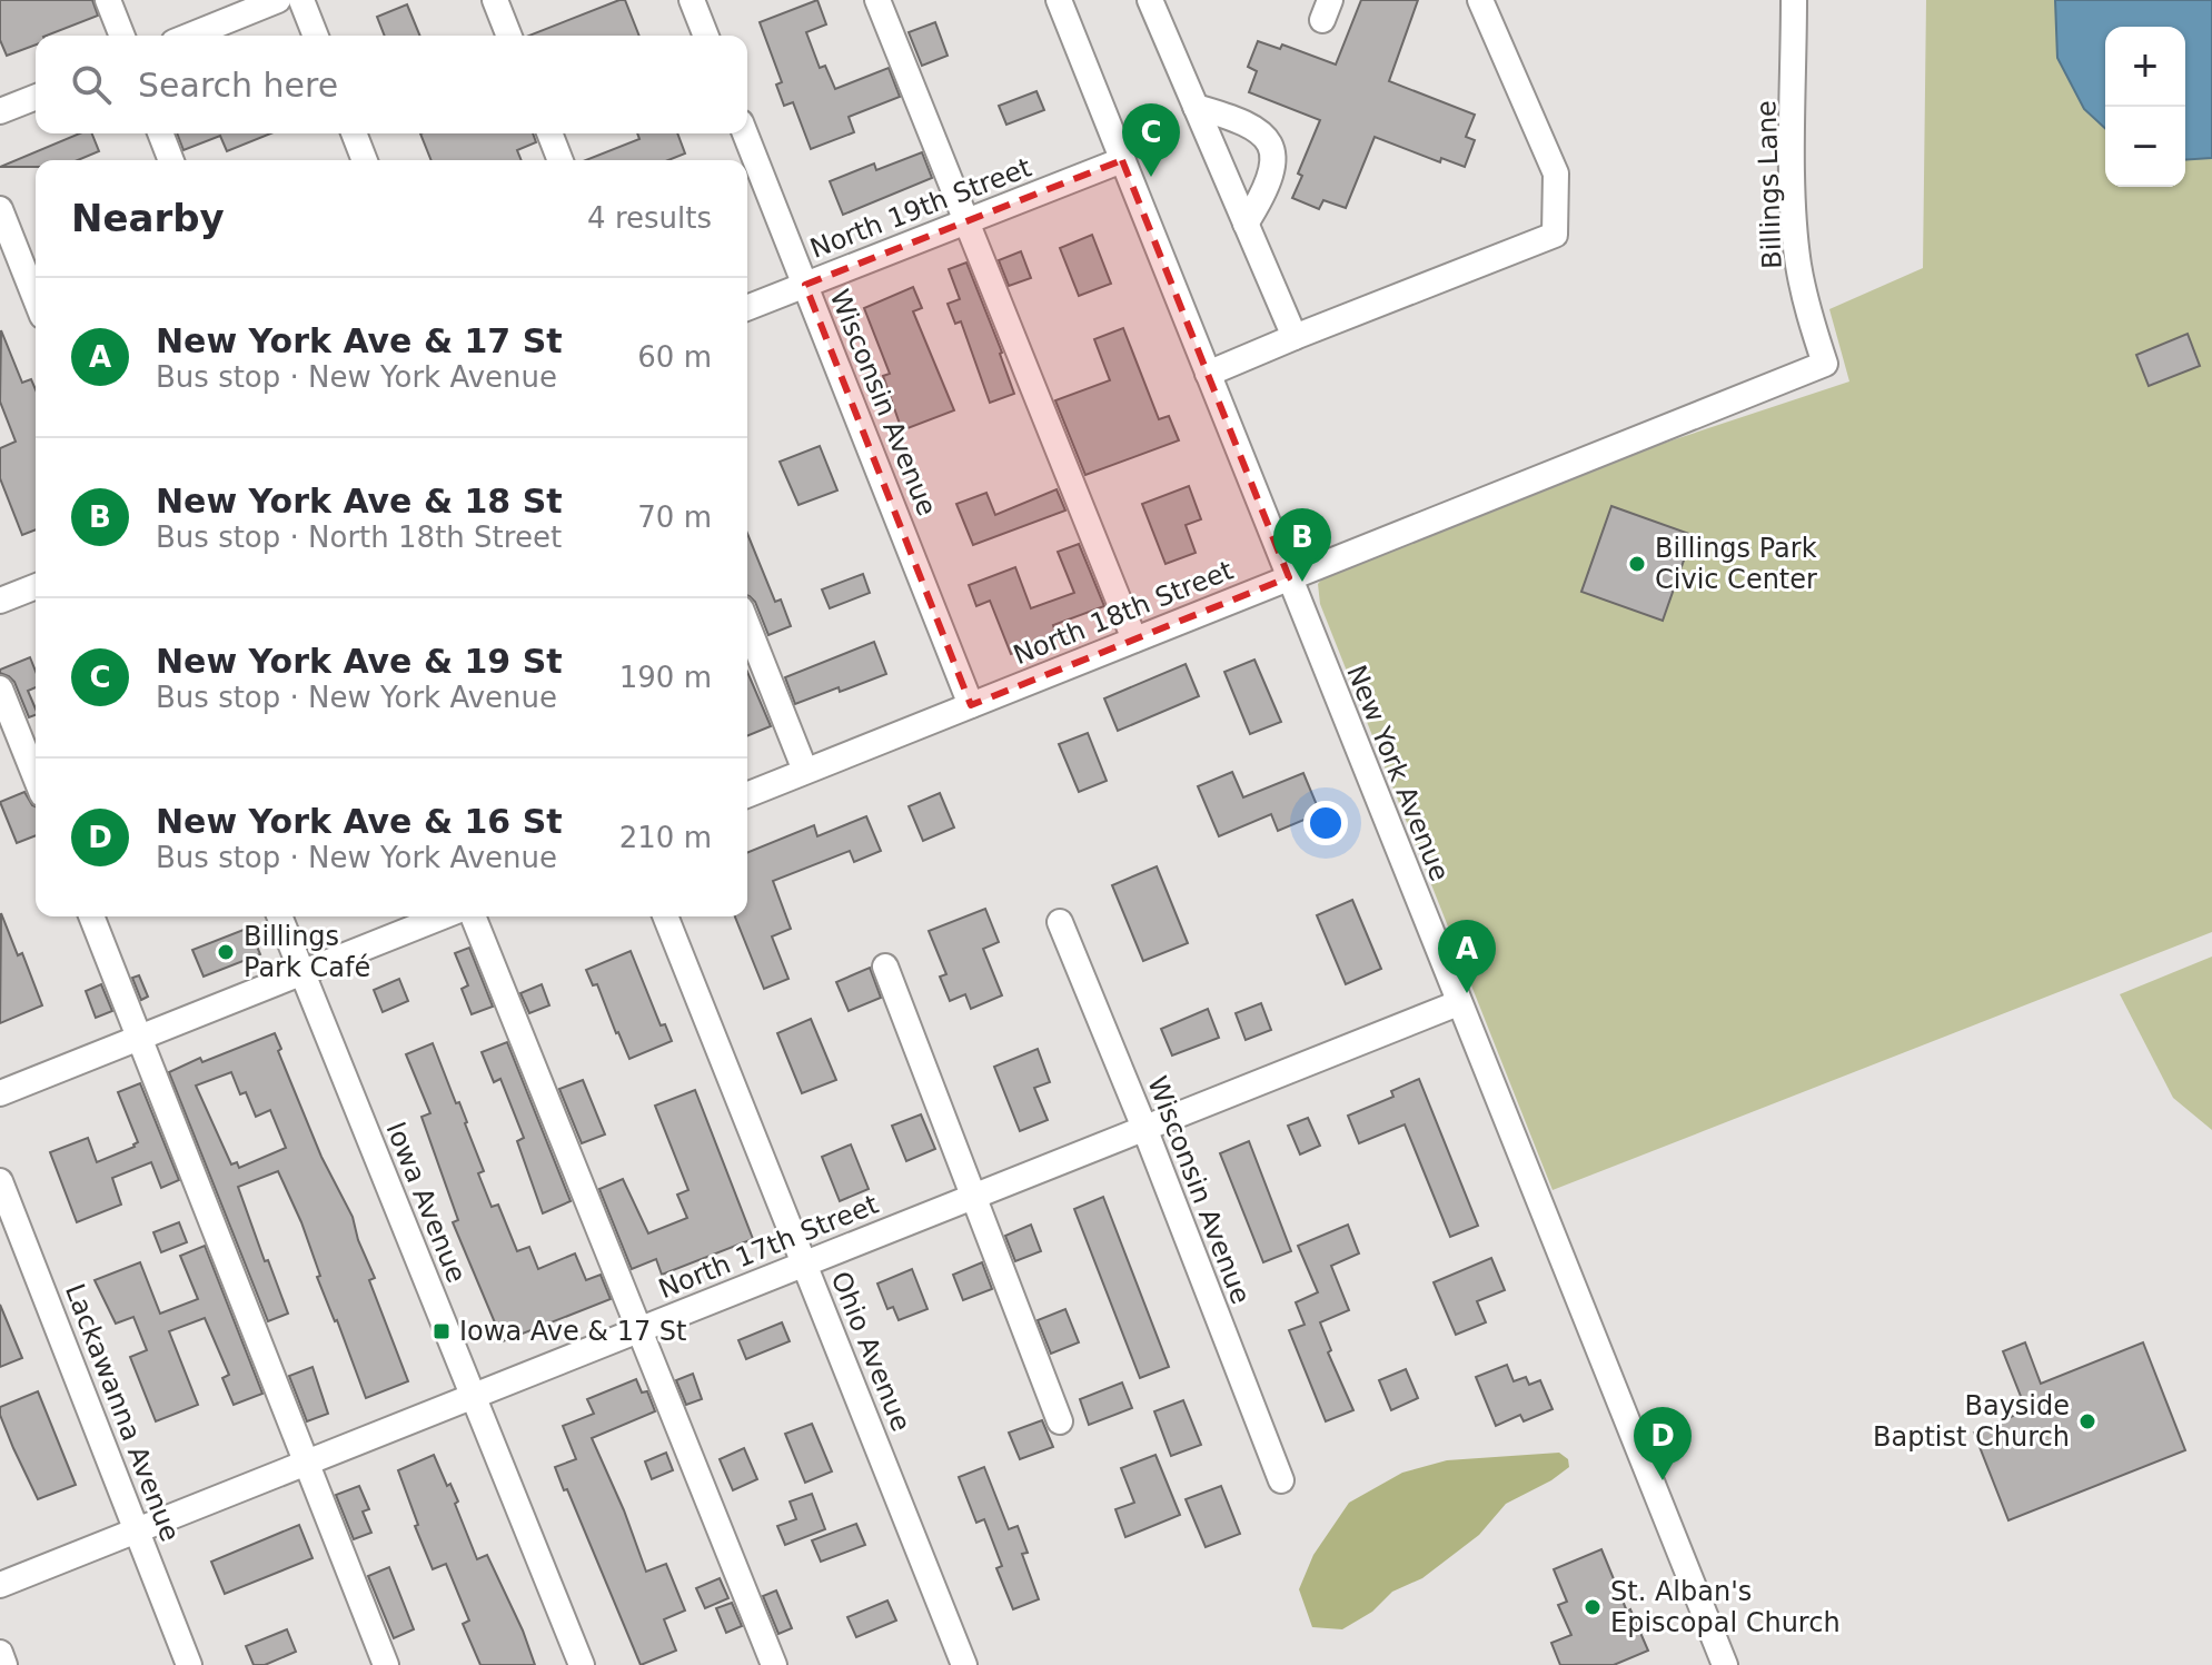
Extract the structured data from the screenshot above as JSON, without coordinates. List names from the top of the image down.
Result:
{
  "streets": {
    "street": [
      "Billings Lane",
      "North 19th Street",
      "Wisconsin Avenue",
      "North 18th Street",
      "New York Avenue",
      "Iowa Avenue",
      "North 17th Street",
      "Ohio Avenue",
      "Lackawanna Avenue"
    ]
  },
  "crossings": [
    ["Billings Lane", "North 18th Street"],
    ["North 19th Street", "Wisconsin Avenue"],
    ["North 19th Street", "New York Avenue"],
    ["Wisconsin Avenue", "North 18th Street"],
    ["Wisconsin Avenue", "North 17th Street"],
    ["North 18th Street", "New York Avenue"],
    ["New York Avenue", "North 17th Street"],
    ["Iowa Avenue", "North 17th Street"],
    ["North 17th Street", "Ohio Avenue"],
    ["North 17th Street", "Lackawanna Avenue"]
  ],
  "places": {
    "other": [
      "Billings Park Civic Center",
      "Billings Park Café",
      "Bayside Baptist Church",
      "St. Alban's Episcopal Church"
    ],
    "transit": ["Iowa Ave & 17 St"]
  },
  "page": {
    "map_buttons": ["+", "−"],
    "search": "Search here",
    "pins": [
      "C",
      "B",
      "A",
      "D"
    ],
    "heading": ["Nearby", "4 results"],
    "list": [
      {
        "mark": "A",
        "name": "New York Ave & 17 St",
        "note": "Bus stop · New York Avenue",
        "value": "60 m"
      },
      {
        "mark": "B",
        "name": "New York Ave & 18 St",
        "note": "Bus stop · North 18th Street",
        "value": "70 m"
      },
      {
        "mark": "C",
        "name": "New York Ave & 19 St",
        "note": "Bus stop · New York Avenue",
        "value": "190 m"
      },
      {
        "mark": "D",
        "name": "New York Ave & 16 St",
        "note": "Bus stop · New York Avenue",
        "value": "210 m"
      }
    ]
  }
}
